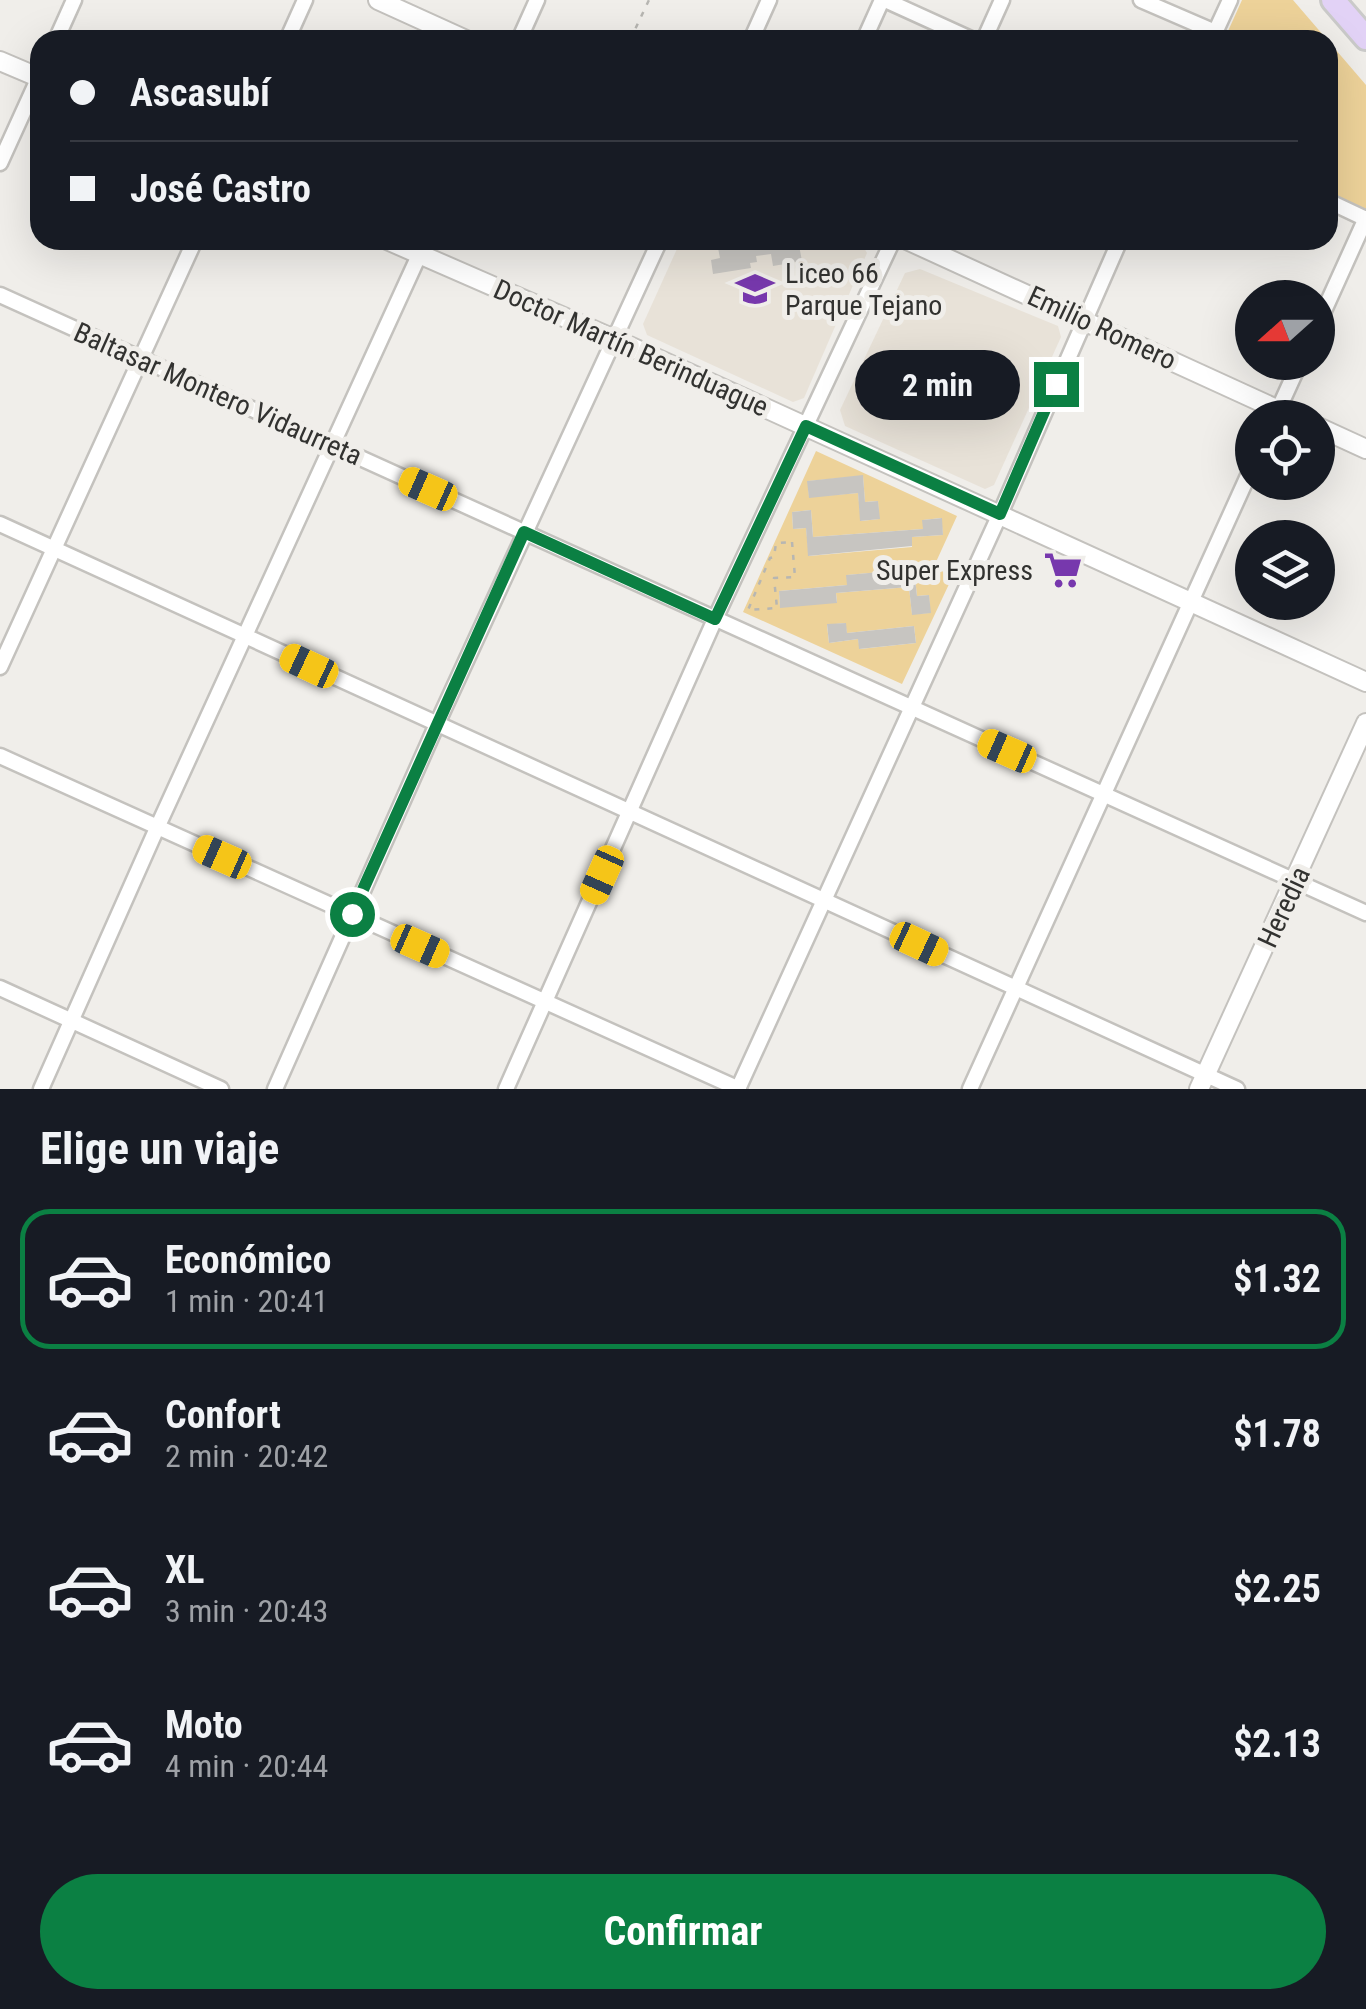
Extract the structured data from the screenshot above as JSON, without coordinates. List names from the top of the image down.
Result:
{
  "streets": {
    "street": [
      "Emilio Romero",
      "Doctor Martín Berinduague",
      "Baltasar Montero Vidaurreta",
      "Heredia"
    ]
  },
  "crossings": [
    ["Baltasar Montero Vidaurreta", "Heredia"]
  ],
  "places": {
    "school or university": ["Liceo 66 Parque Tejano"],
    "supermarket": ["Super Express"]
  },
  "north": "left",
  "page": {
    "banner": ["Ascasubí", "José Castro"],
    "bubble": "2 min",
    "heading": "Elige un viaje",
    "list": [
      {
        "name": "Económico",
        "note": "1 min · 20:41",
        "value": "$1.32"
      },
      {
        "name": "Confort",
        "note": "2 min · 20:42",
        "value": "$1.78"
      },
      {
        "name": "XL",
        "note": "3 min · 20:43",
        "value": "$2.25"
      },
      {
        "name": "Moto",
        "note": "4 min · 20:44",
        "value": "$2.13"
      }
    ],
    "buttons": "Confirmar"
  }
}
